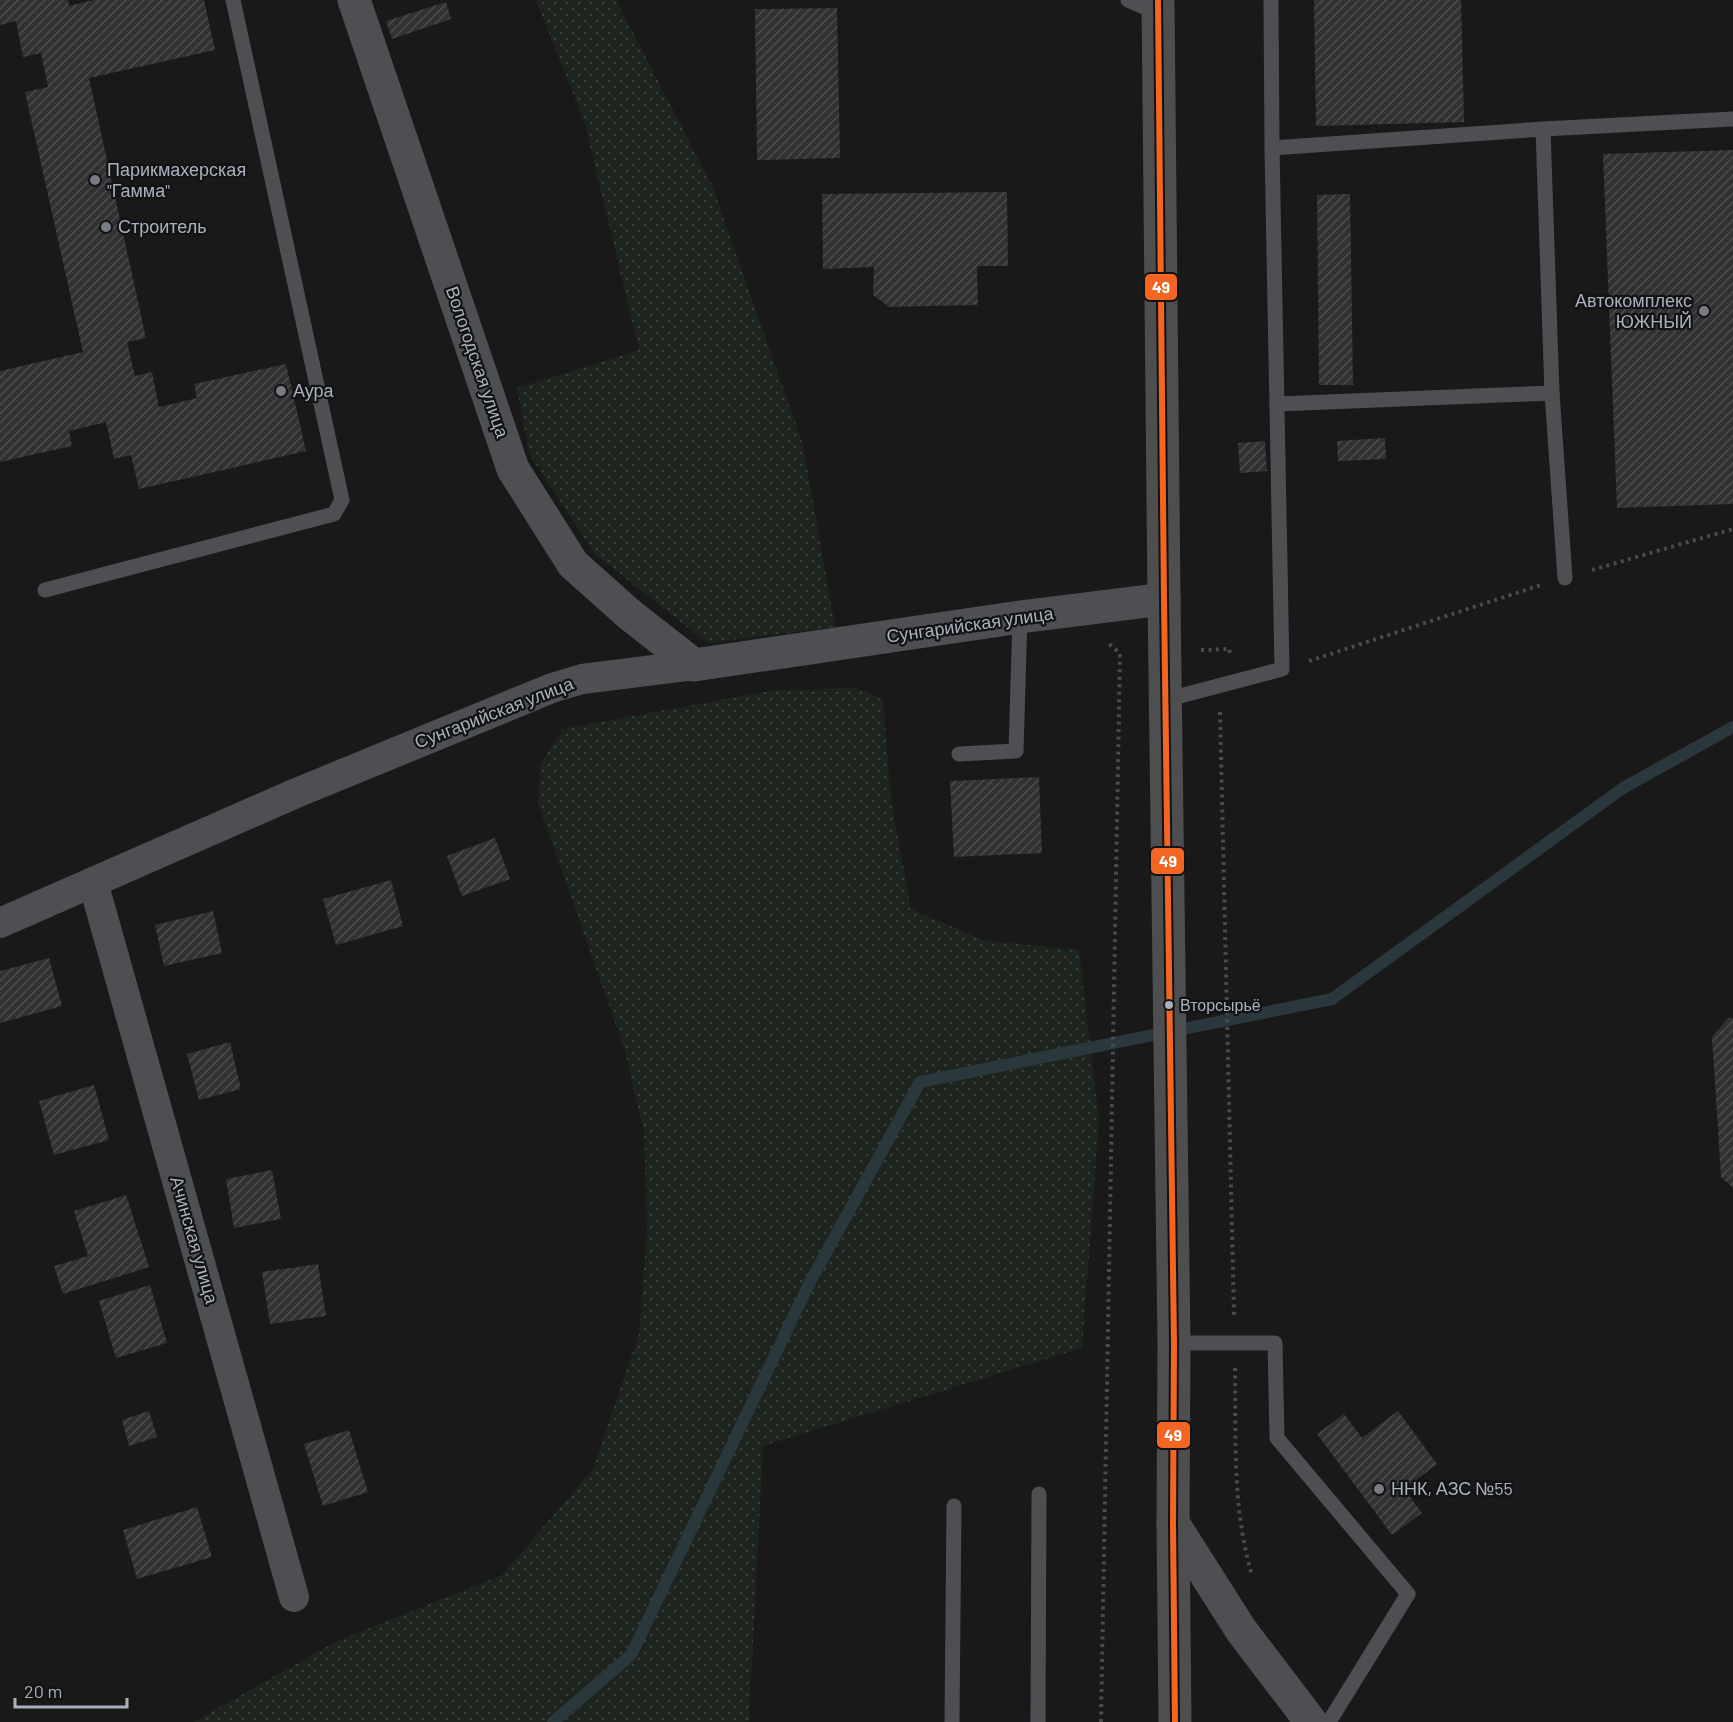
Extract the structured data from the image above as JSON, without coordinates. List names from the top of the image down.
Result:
{
  "streets": {
    "street": ["Вологодская улица", "Сунгарийская улица", "Ачинская улица"]
  },
  "crossings": [
    ["Вологодская улица", "Сунгарийская улица"],
    ["Сунгарийская улица", "Ачинская улица"]
  ],
  "places": [
    "Парикмахерская \"Гамма\"",
    "Строитель",
    "Автокомплекс ЮЖНЫЙ",
    "Аура",
    "Вторсырьё",
    "ННК, АЗС №55"
  ],
  "lines": ["transit line 49"],
  "scale_bar": "20 m"
}
